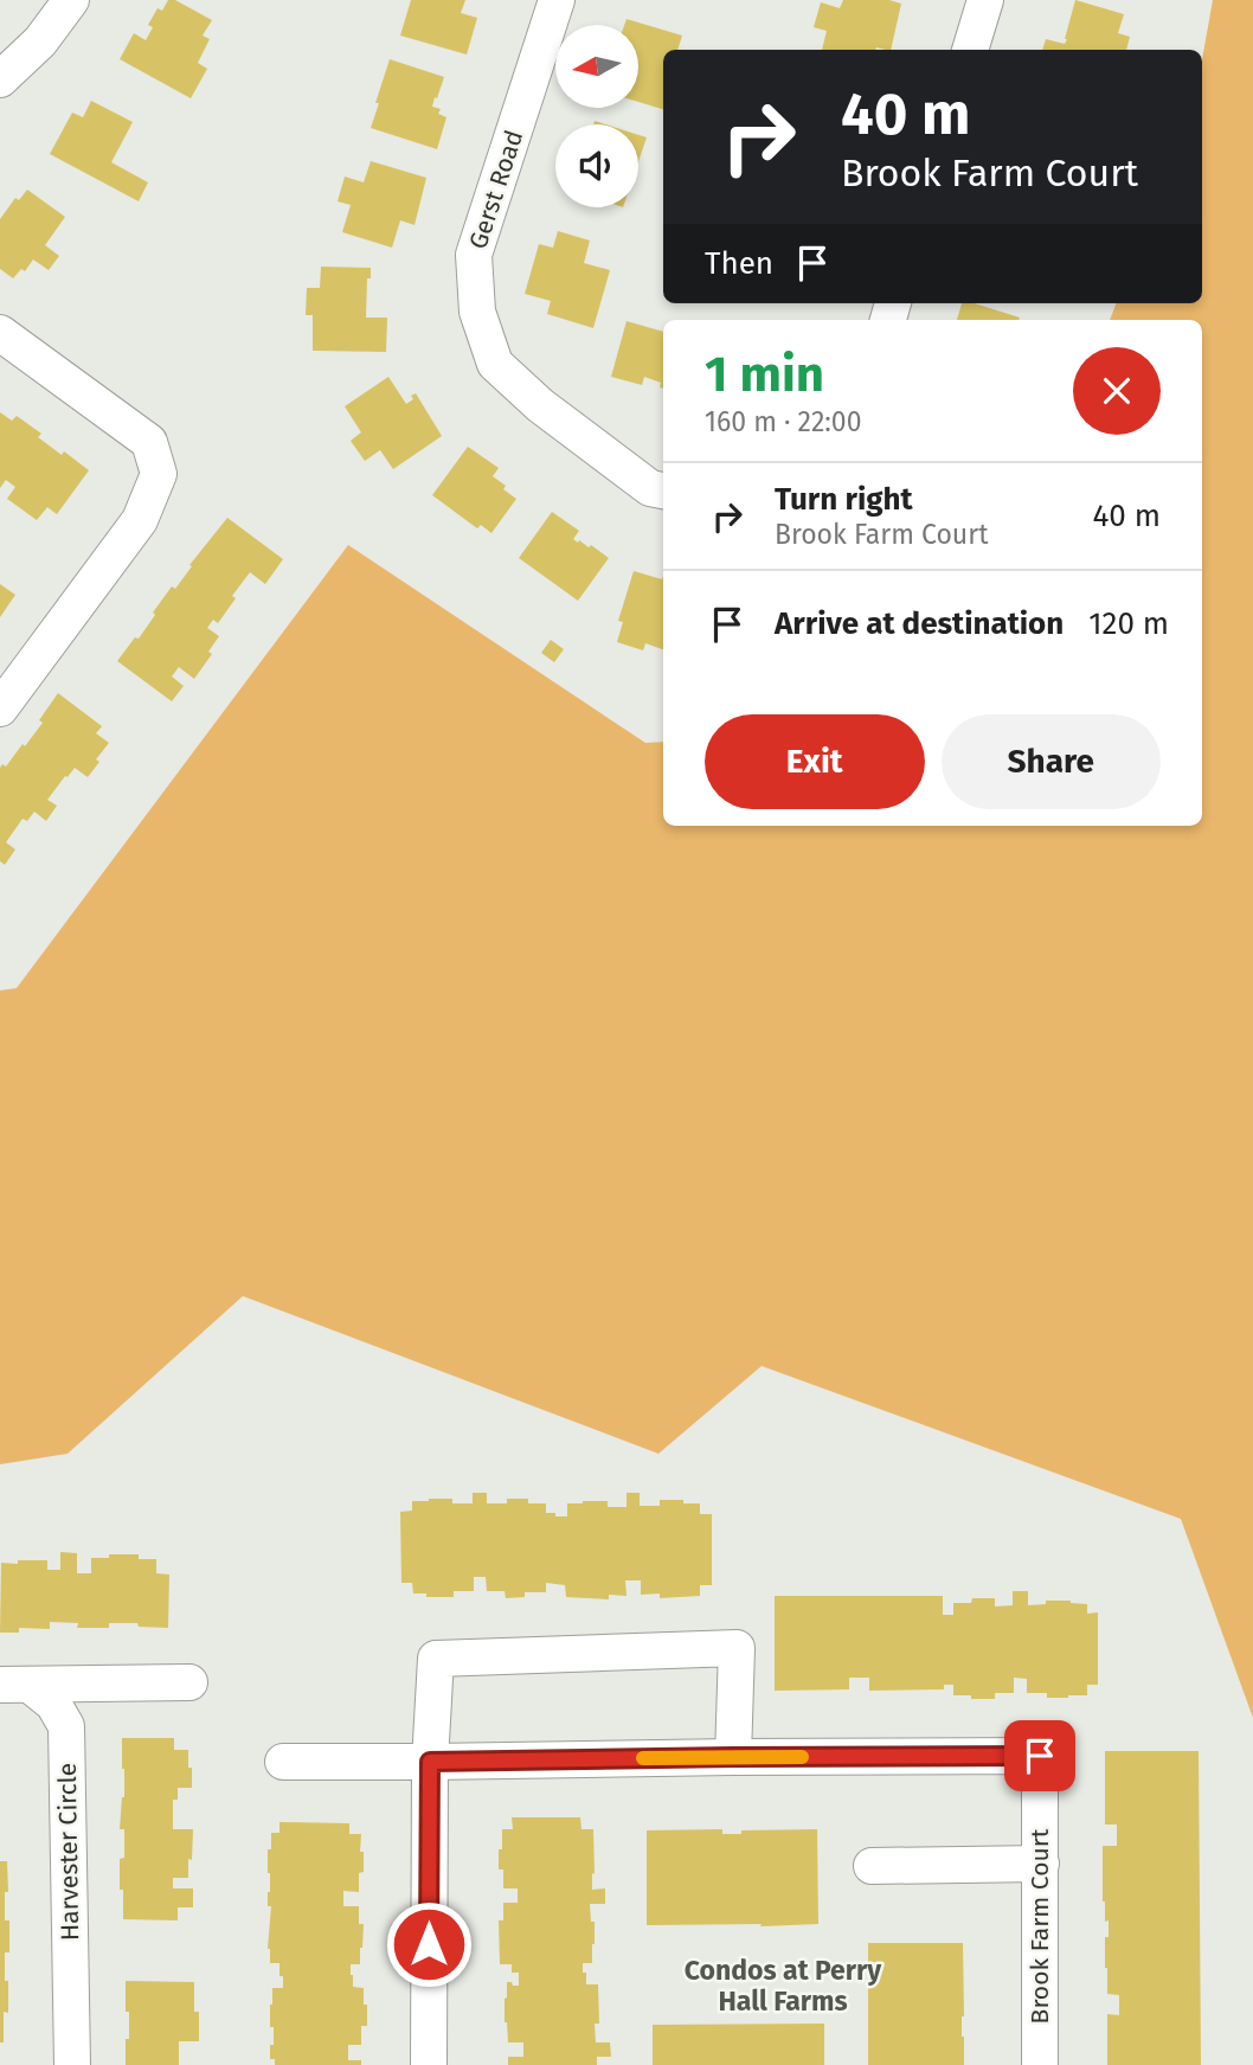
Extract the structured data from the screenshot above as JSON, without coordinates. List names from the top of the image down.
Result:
{
  "streets": {
    "street": ["Gerst Road", "Harvester Circle", "Brook Farm Court"]
  },
  "districts": ["Condos at Perry Hall Farms"],
  "north": "left",
  "page": {
    "turn": ["40 m", "Brook Farm Court"],
    "then": "Then",
    "heading": ["1 min", "160 m · 22:00"],
    "list": [
      {
        "name": "Turn right",
        "note": "Brook Farm Court",
        "value": "40 m"
      },
      {
        "name": "Arrive at destination",
        "value": "120 m"
      }
    ],
    "buttons": ["Exit", "Share"]
  }
}
